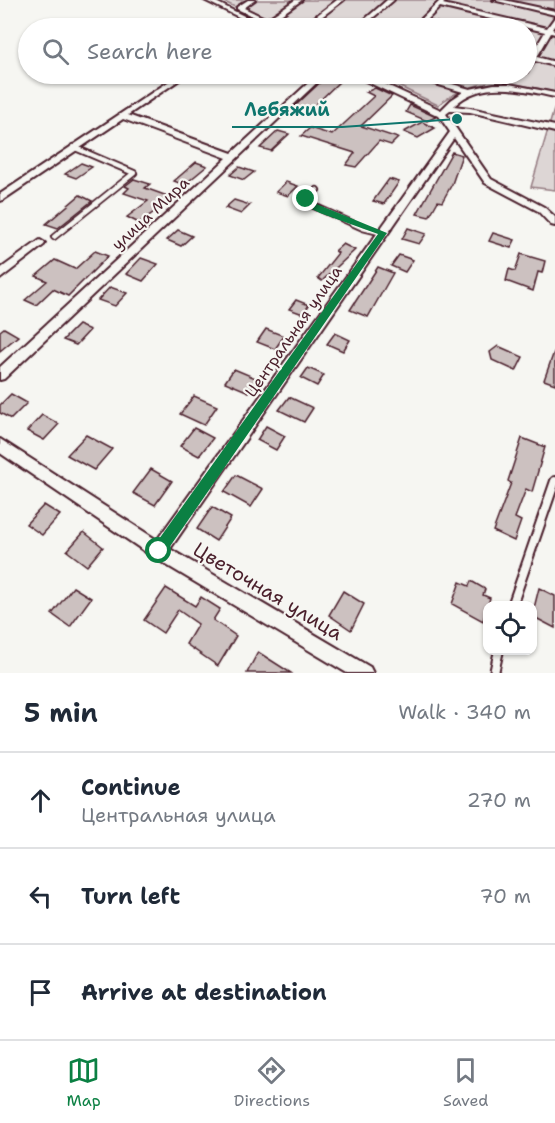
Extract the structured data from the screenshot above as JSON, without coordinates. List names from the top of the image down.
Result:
{
  "streets": {
    "street": ["улица Мира", "Центральная улица", "Цветочная улица"]
  },
  "crossings": [
    ["Центральная улица", "Цветочная улица"]
  ],
  "places": ["Лебяжий"],
  "page": {
    "search": "Search here",
    "heading": ["5 min", "Walk · 340 m"],
    "list": [
      ["Continue", "Центральная улица", "270 m"],
      ["Turn left", "70 m"],
      "Arrive at destination"
    ],
    "nav": ["Map", "Directions", "Saved"]
  }
}
